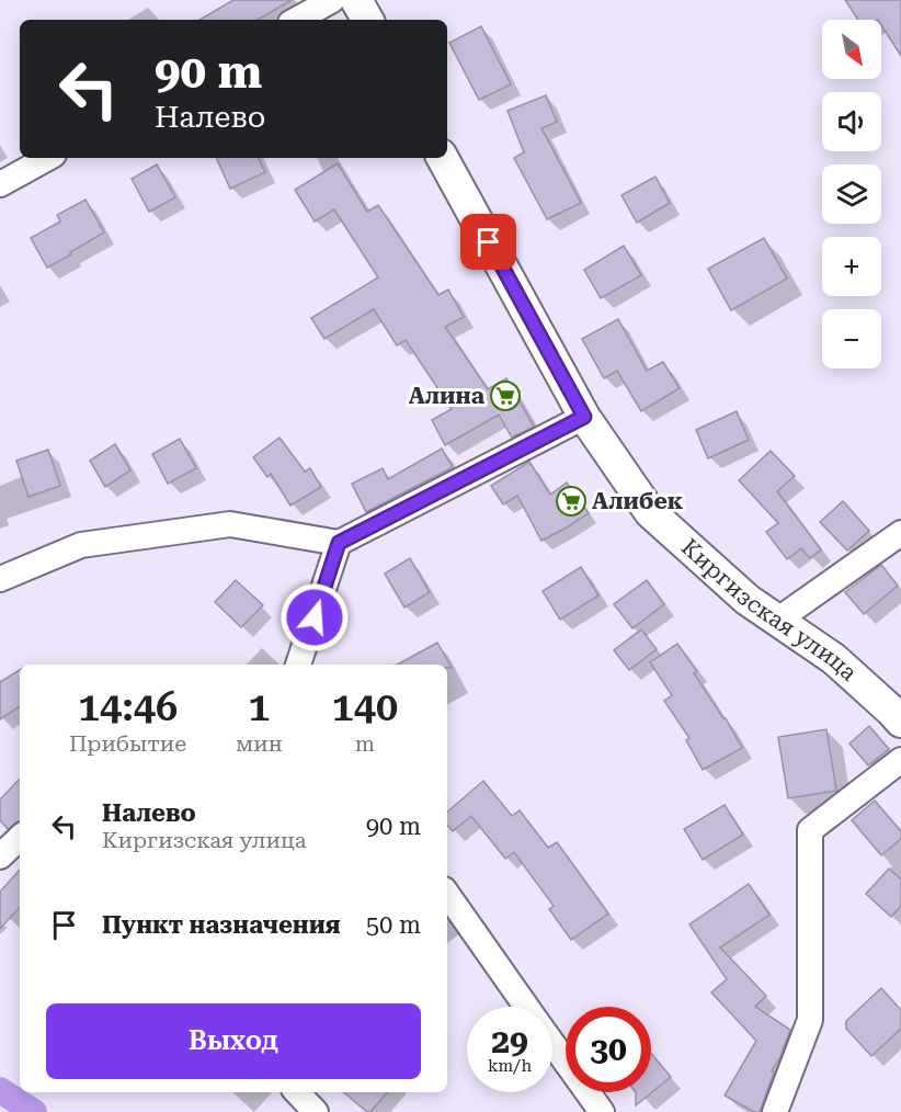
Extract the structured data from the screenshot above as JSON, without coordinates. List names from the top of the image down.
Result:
{
  "streets": {
    "main road": ["Киргизская улица"]
  },
  "places": {
    "supermarket": ["Алина", "Алибек"]
  },
  "north": "bottom right",
  "page": {
    "map_buttons": ["+", "−"],
    "turn": ["90 m", "Налево"],
    "eta": [
      "14:46",
      "Прибытие",
      "1",
      "мин",
      "140",
      "m"
    ],
    "list": [
      {
        "name": "Налево",
        "note": "Киргизская улица",
        "value": "90 m"
      },
      {
        "name": "Пункт назначения",
        "value": "50 m"
      }
    ],
    "buttons": "Выход",
    "speed": "29 km/h",
    "limit": "30"
  }
}
